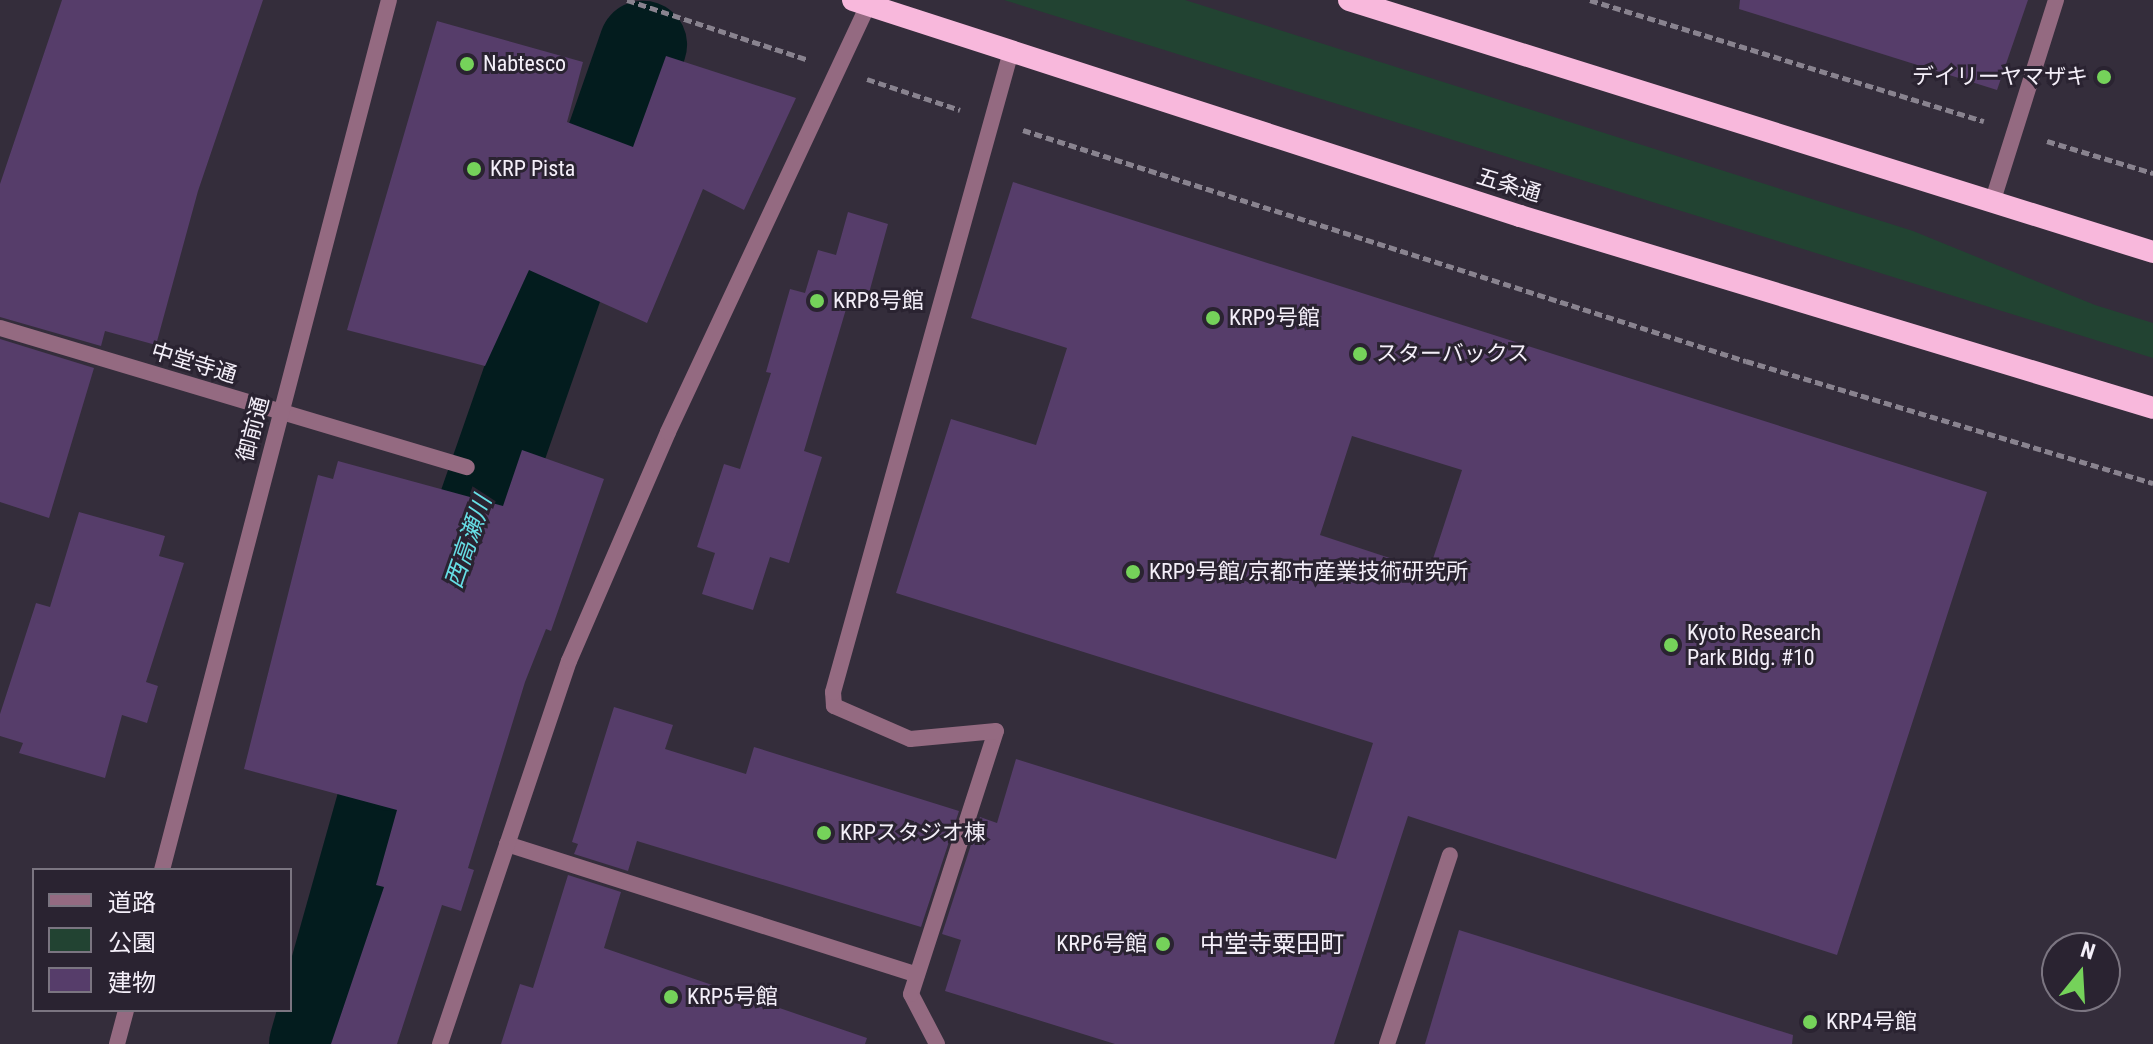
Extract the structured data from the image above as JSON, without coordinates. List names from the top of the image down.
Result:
{
  "streets": {
    "highway": ["五条通"],
    "street": ["中堂寺通", "御前通"]
  },
  "crossings": [
    ["中堂寺通", "御前通"]
  ],
  "districts": ["中堂寺粟田町"],
  "water": ["西高瀬川"],
  "places": [
    "Nabtesco",
    "デイリーヤマザキ",
    "KRP Pista",
    "KRP8号館",
    "KRP9号館",
    "スターバックス",
    "KRP9号館/京都市産業技術研究所",
    "Kyoto Research Park Bldg. #10",
    "KRPスタジオ棟",
    "KRP6号館",
    "KRP5号館",
    "KRP4号館"
  ],
  "legend": ["道路", "公園", "建物"],
  "north": "top"
}
